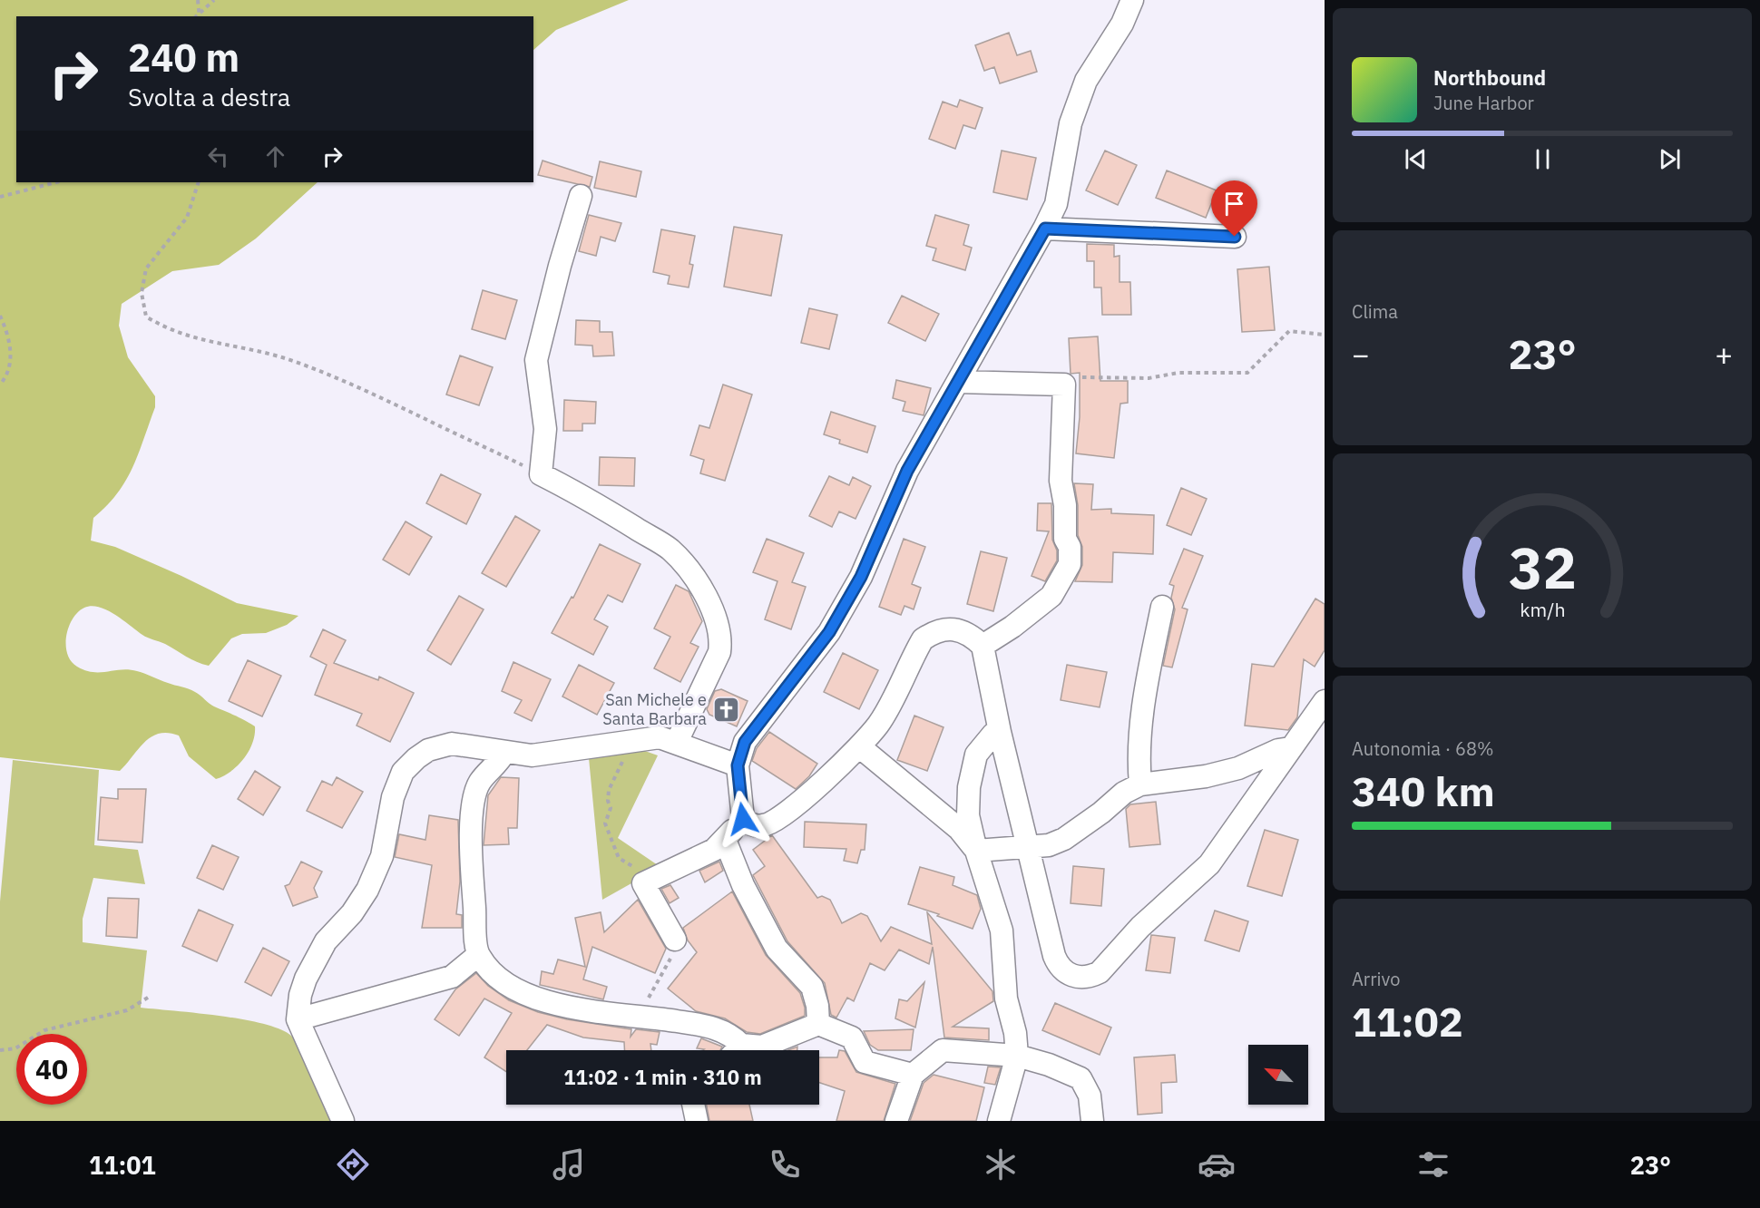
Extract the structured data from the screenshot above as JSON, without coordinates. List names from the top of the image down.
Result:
{
  "places": {
    "church": ["San Michele e Santa Barbara"]
  },
  "north": "top left",
  "page": {
    "turn": ["240 m", "Svolta a destra"],
    "song": ["Northbound", "June Harbor"],
    "tile": [
      "Clima",
      ["Autonomia · 68%", "340 km"],
      ["Arrivo", "11:02"]
    ],
    "heat": ["−", "23°", "+"],
    "limit": "40",
    "trip": "11:02 · 1 min · 310 m",
    "tabs": ["11:01", "23°"],
    "gauge": ["32", "km/h"]
  }
}
